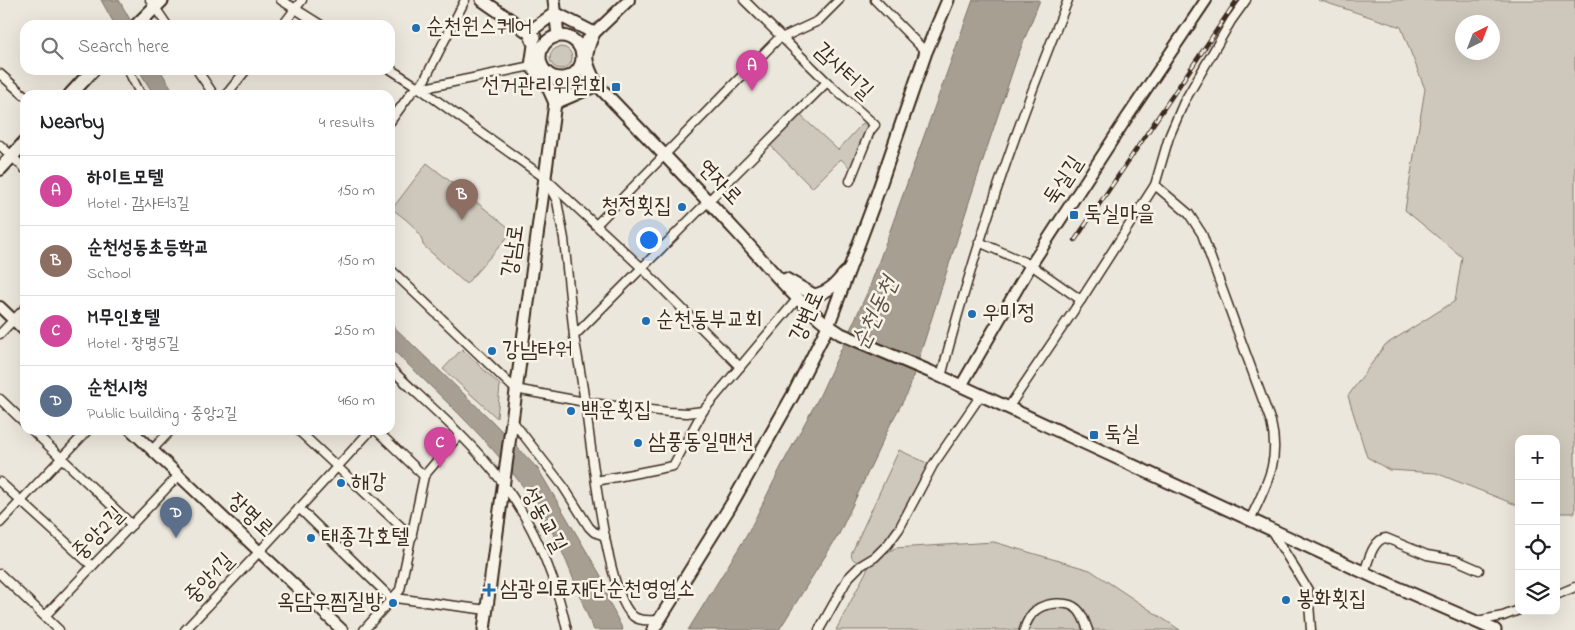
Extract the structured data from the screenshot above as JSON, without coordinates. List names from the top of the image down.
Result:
{
  "streets": {
    "main road": ["연자로", "강남로", "강변로"],
    "street": [
      "감사터길",
      "둑실길",
      "장명로",
      "성동교길",
      "중앙2길",
      "중앙1길"
    ]
  },
  "crossings": [
    ["둑실길", "연자로"],
    ["연자로", "강남로"],
    ["연자로", "강변로"],
    ["강남로", "성동교길"],
    ["장명로", "중앙2길"],
    ["장명로", "중앙1길"]
  ],
  "water": ["순천동천"],
  "places": {
    "other": [
      "순천원스퀘어",
      "청정횟집",
      "우미정",
      "순천동부교회",
      "강남타워",
      "백운횟집",
      "삼풍동일맨션",
      "해강",
      "태종각호텔",
      "봉화횟집",
      "옥담우찜질방"
    ],
    "transit": ["선거관리위원회", "둑실마을", "둑실"],
    "health": ["삼광의료재단순천영업소"]
  },
  "north": "top right",
  "page": {
    "search": "Search here",
    "pins": [
      "A",
      "B",
      "C",
      "D"
    ],
    "heading": ["Nearby", "4 results"],
    "list": [
      {
        "mark": "A",
        "name": "하이트모텔",
        "note": "Hotel · 감사터3길",
        "value": "150 m"
      },
      {
        "mark": "B",
        "name": "순천성동초등학교",
        "note": "School",
        "value": "150 m"
      },
      {
        "mark": "C",
        "name": "M무인호텔",
        "note": "Hotel · 장명5길",
        "value": "250 m"
      },
      {
        "mark": "D",
        "name": "순천시청",
        "note": "Public building · 중앙2길",
        "value": "460 m"
      }
    ],
    "map_buttons": ["+", "−"]
  }
}
